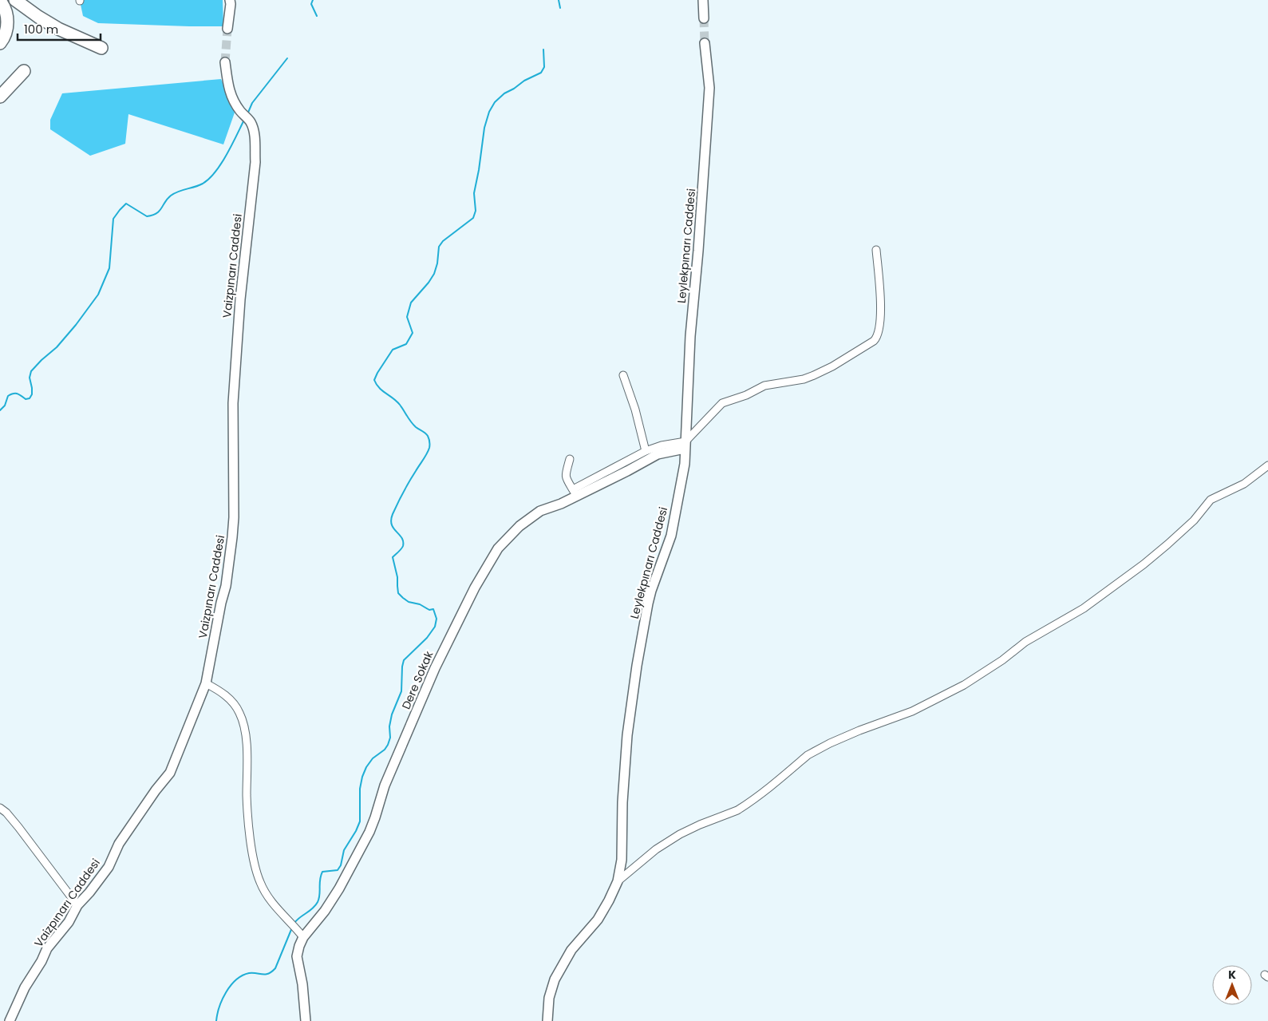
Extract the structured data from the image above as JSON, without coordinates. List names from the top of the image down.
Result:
{
  "streets": {
    "street": ["Leylekpınarı Caddesi", "Vaizpınarı Caddesi", "Dere Sokak"]
  },
  "crossings": [
    ["Leylekpınarı Caddesi", "Dere Sokak"]
  ],
  "scale_bar": "100 m",
  "north": "top"
}
